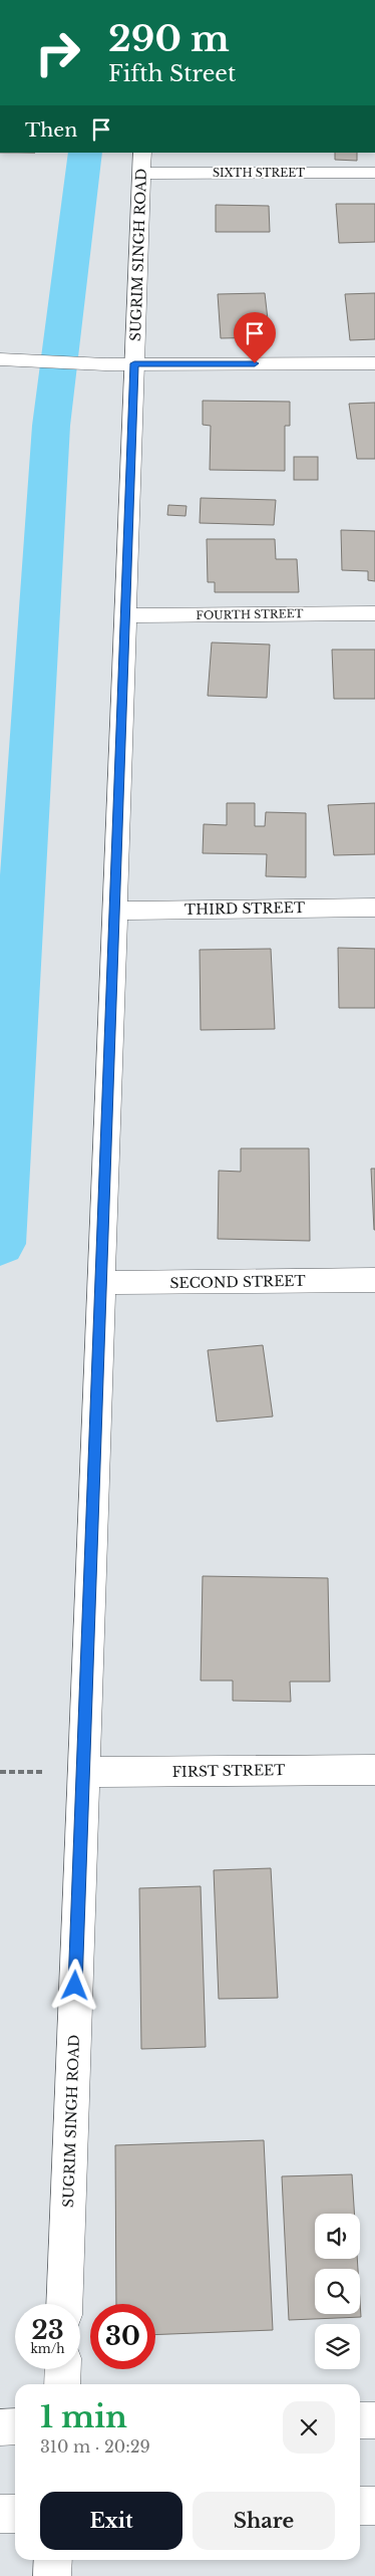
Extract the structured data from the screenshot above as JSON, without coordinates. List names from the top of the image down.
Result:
{
  "streets": {
    "street": [
      "SIXTH STREET",
      "SUGRIM SINGH ROAD",
      "FOURTH STREET",
      "THIRD STREET",
      "SECOND STREET",
      "FIRST STREET"
    ]
  },
  "crossings": [
    ["SIXTH STREET", "SUGRIM SINGH ROAD"],
    ["SUGRIM SINGH ROAD", "FOURTH STREET"],
    ["SUGRIM SINGH ROAD", "THIRD STREET"],
    ["SUGRIM SINGH ROAD", "SECOND STREET"],
    ["SUGRIM SINGH ROAD", "FIRST STREET"]
  ],
  "page": {
    "turn": ["290 m", "Fifth Street"],
    "then": "Then",
    "speed": "23 km/h",
    "limit": "30",
    "heading": ["1 min", "310 m · 20:29"],
    "buttons": ["Exit", "Share"]
  }
}
